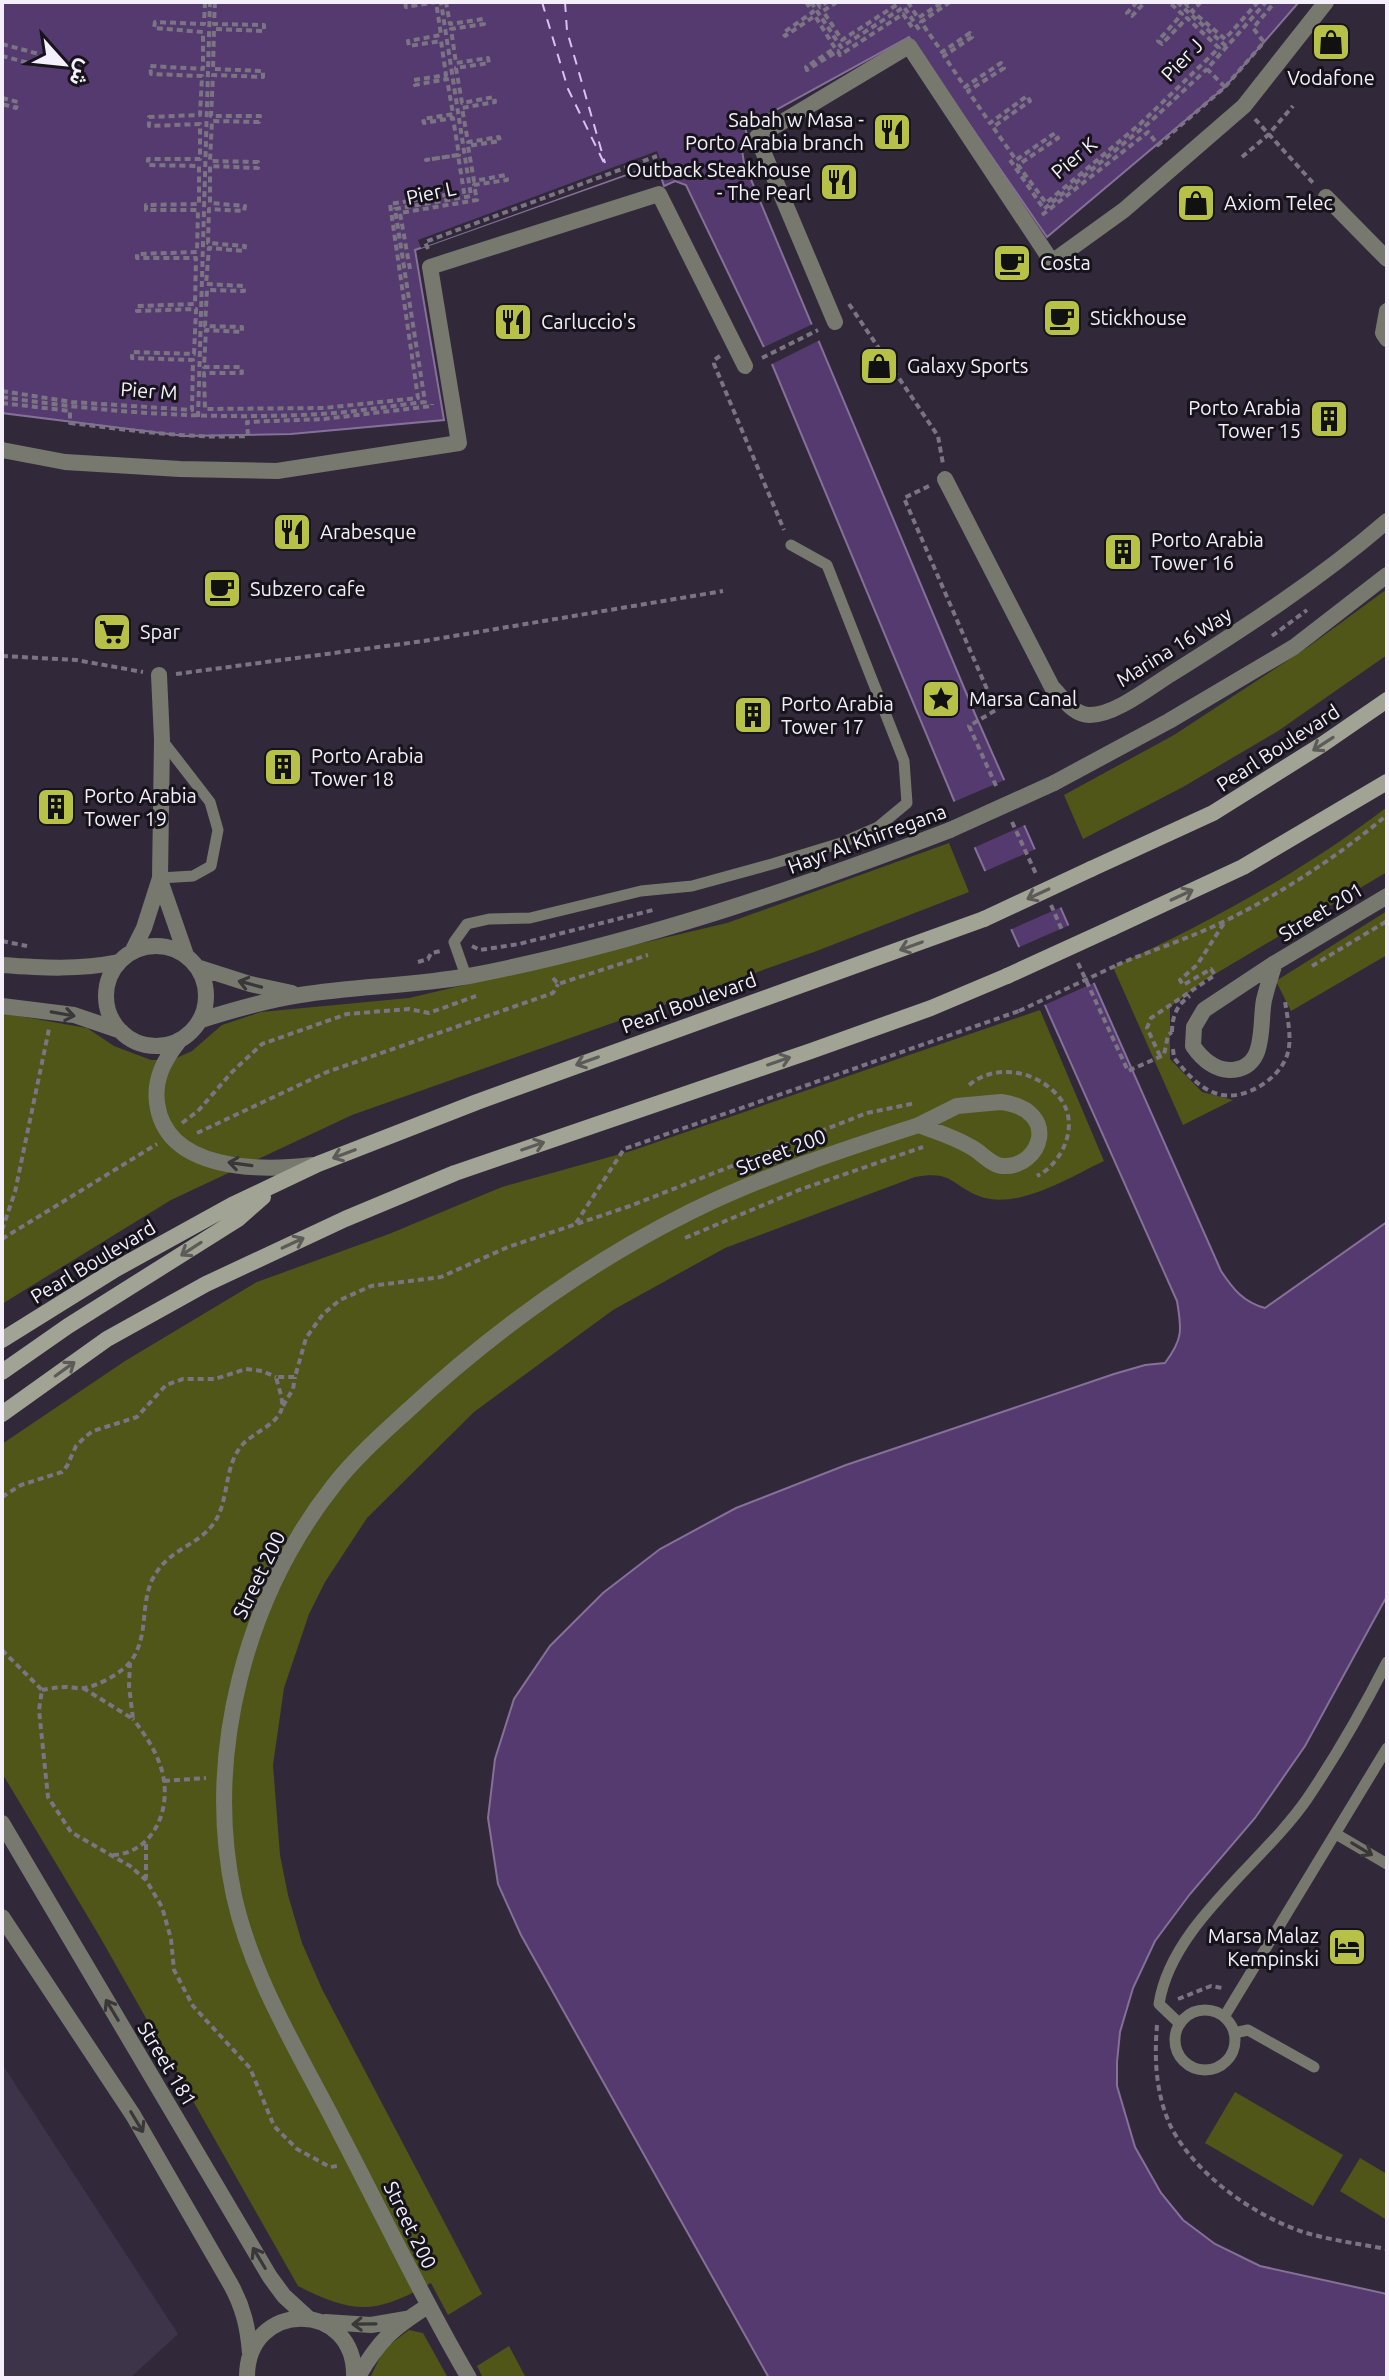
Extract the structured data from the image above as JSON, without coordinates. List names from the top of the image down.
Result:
{
  "streets": {
    "main road": ["Pearl Boulevard"],
    "street": [
      "Marina 16 Way",
      "Hayr Al Khirregana",
      "Street 201",
      "Street 200",
      "Street 181"
    ],
    "path": [
      "Pier J",
      "Pier K",
      "Pier L",
      "Pier M"
    ]
  },
  "crossings": [
    ["Pier J", "Pier K"],
    ["Pier L", "Pier M"]
  ],
  "places": {
    "shop": ["Vodafone", "Axiom Telec", "Galaxy Sports"],
    "restaurant": [
      "Sabah w Masa - Porto Arabia branch",
      "Outback Steakhouse - The Pearl",
      "Carluccio's",
      "Arabesque"
    ],
    "cafe": ["Costa", "Stickhouse", "Subzero cafe"],
    "building": [
      "Porto Arabia Tower 15",
      "Porto Arabia Tower 16",
      "Porto Arabia Tower 17",
      "Porto Arabia Tower 18",
      "Porto Arabia Tower 19"
    ],
    "supermarket": ["Spar"],
    "place": ["Marsa Canal"],
    "hotel": ["Marsa Malaz Kempinski"]
  },
  "north": "bottom right"
}
